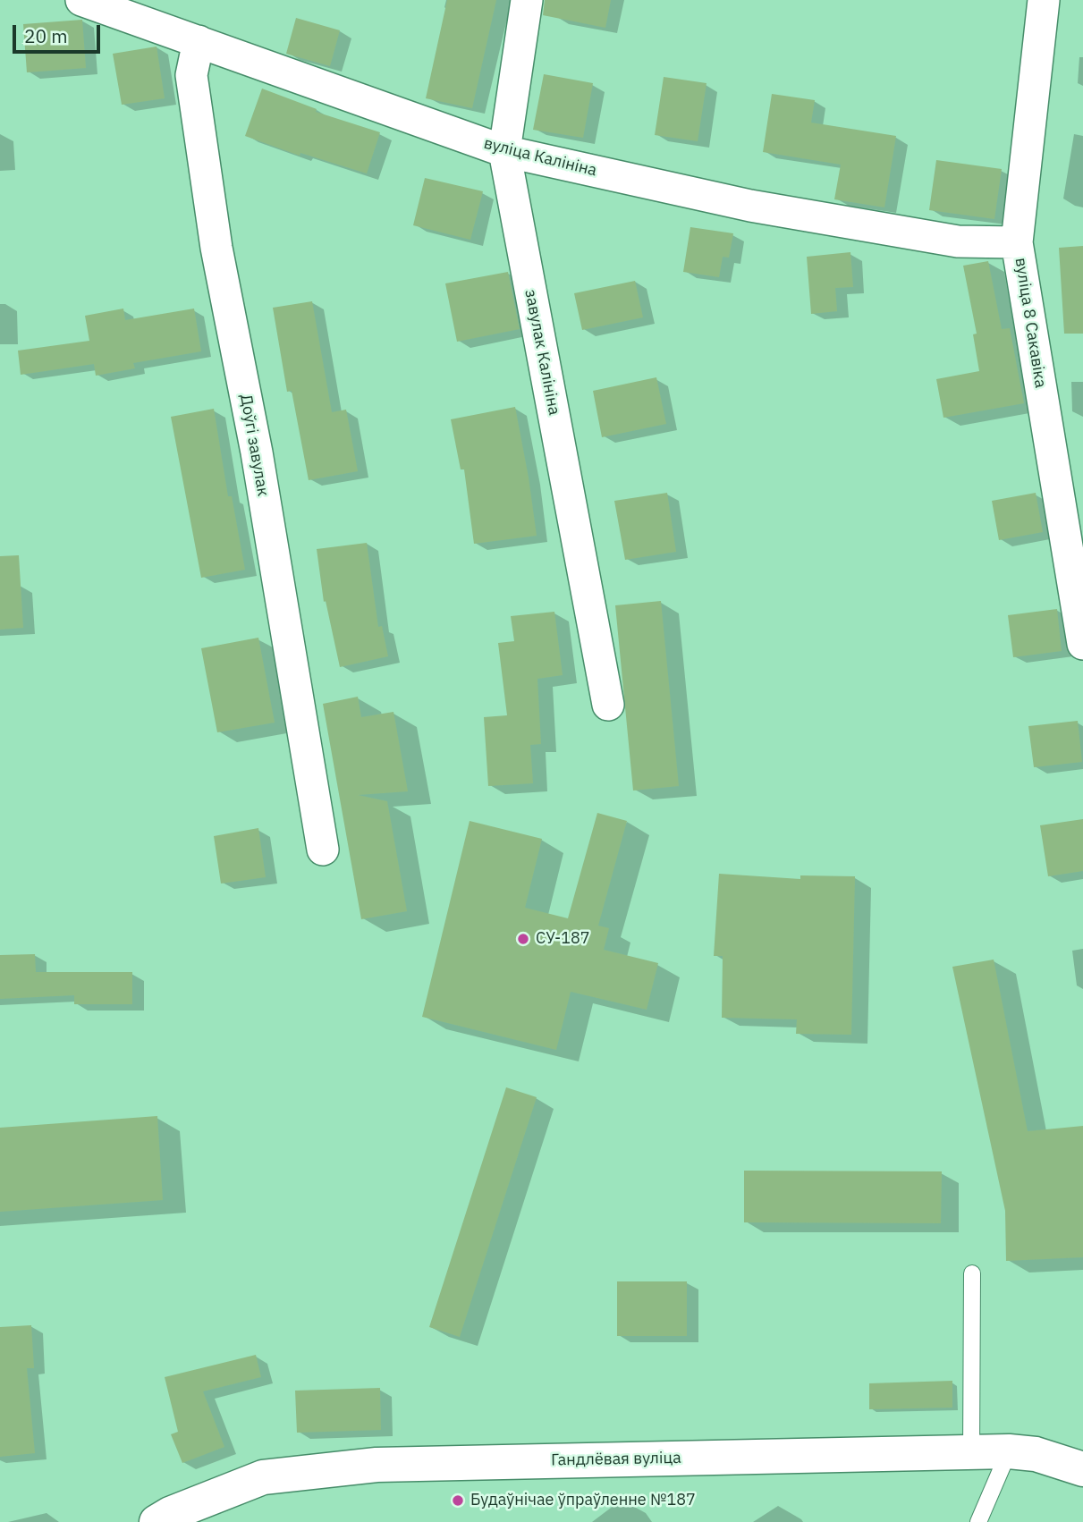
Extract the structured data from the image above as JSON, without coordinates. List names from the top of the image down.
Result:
{
  "streets": {
    "street": [
      "вуліца Калініна",
      "вуліца 8 Сакавіка",
      "завулак Калініна",
      "Доўгі завулак",
      "Гандлёвая вуліца"
    ]
  },
  "crossings": [
    ["вуліца Калініна", "вуліца 8 Сакавіка"],
    ["вуліца Калініна", "завулак Калініна"],
    ["вуліца Калініна", "Доўгі завулак"]
  ],
  "places": ["СУ-187", "Будаўнічае ўпраўленне №187"],
  "scale_bar": "20 m"
}
